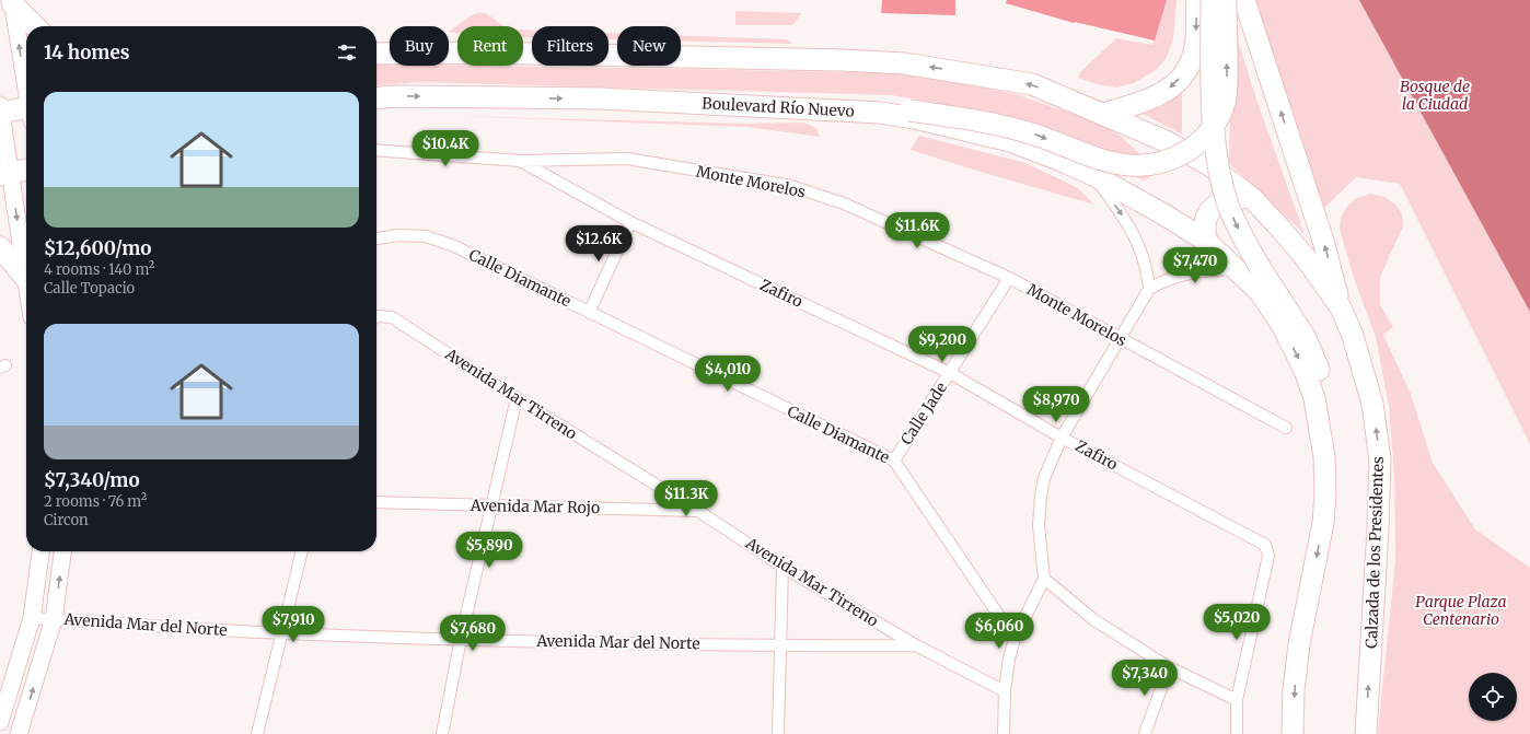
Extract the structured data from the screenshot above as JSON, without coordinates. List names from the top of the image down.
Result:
{
  "streets": {
    "highway": ["Boulevard Río Nuevo", "Calzada de los Presidentes"],
    "street": [
      "Monte Morelos",
      "Calle Diamante",
      "Zafiro",
      "Avenida Mar Tirreno",
      "Calle Jade",
      "Avenida Mar Rojo",
      "Avenida Mar del Norte"
    ]
  },
  "crossings": [
    ["Monte Morelos", "Zafiro"],
    ["Monte Morelos", "Calle Jade"],
    ["Calle Diamante", "Calle Jade"],
    ["Zafiro", "Calle Jade"],
    ["Avenida Mar Tirreno", "Avenida Mar Rojo"],
    ["Avenida Mar Tirreno", "Avenida Mar del Norte"]
  ],
  "parks": ["Bosque de la Ciudad", "Parque Plaza Centenario"],
  "page": {
    "chip": [
      "Buy",
      "Rent",
      "Filters",
      "New"
    ],
    "heading": "14 homes",
    "list": [
      {
        "name": "$12,600/mo",
        "note": "4 rooms · 140 m² · Calle Topacio"
      },
      {
        "name": "$7,340/mo",
        "note": "2 rooms · 76 m² · Circon"
      }
    ],
    "price": [
      "$10.4K",
      "$11.6K",
      "$12.6K",
      "$7,470",
      "$9,200",
      "$4,010",
      "$8,970",
      "$11.3K",
      "$5,890",
      "$5,020",
      "$7,910",
      "$6,060",
      "$7,680",
      "$7,340"
    ]
  }
}
